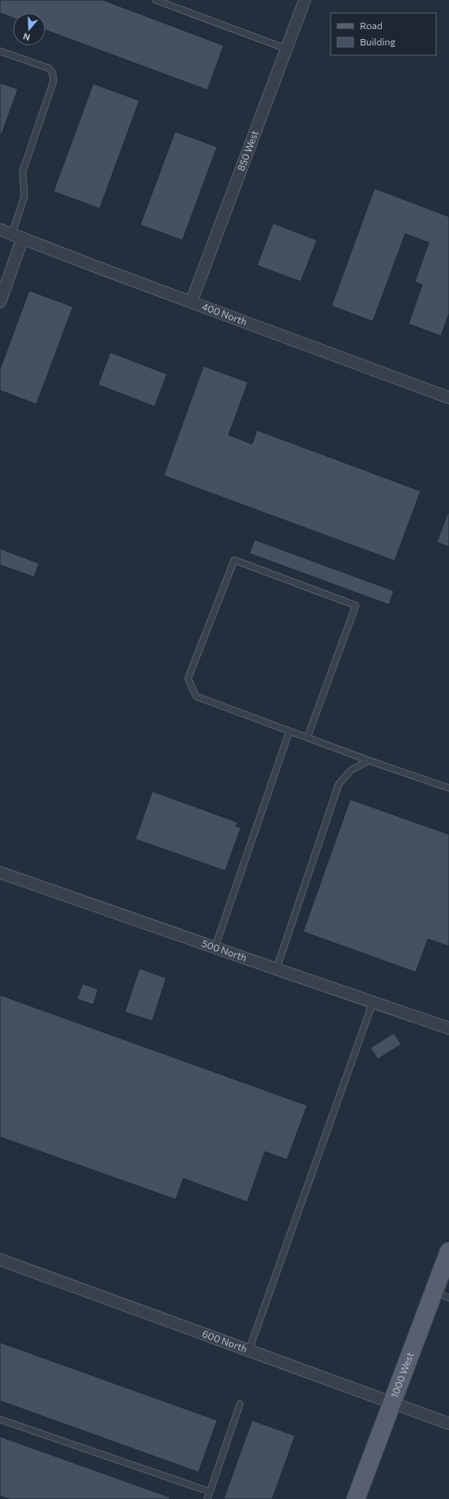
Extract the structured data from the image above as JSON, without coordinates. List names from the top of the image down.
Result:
{
  "streets": {
    "main road": ["1000 West"],
    "street": [
      "850 West",
      "400 North",
      "500 North",
      "600 North"
    ]
  },
  "crossings": [
    ["850 West", "400 North"],
    ["600 North", "1000 West"]
  ],
  "legend": ["Road", "Building"],
  "north": "bottom"
}
